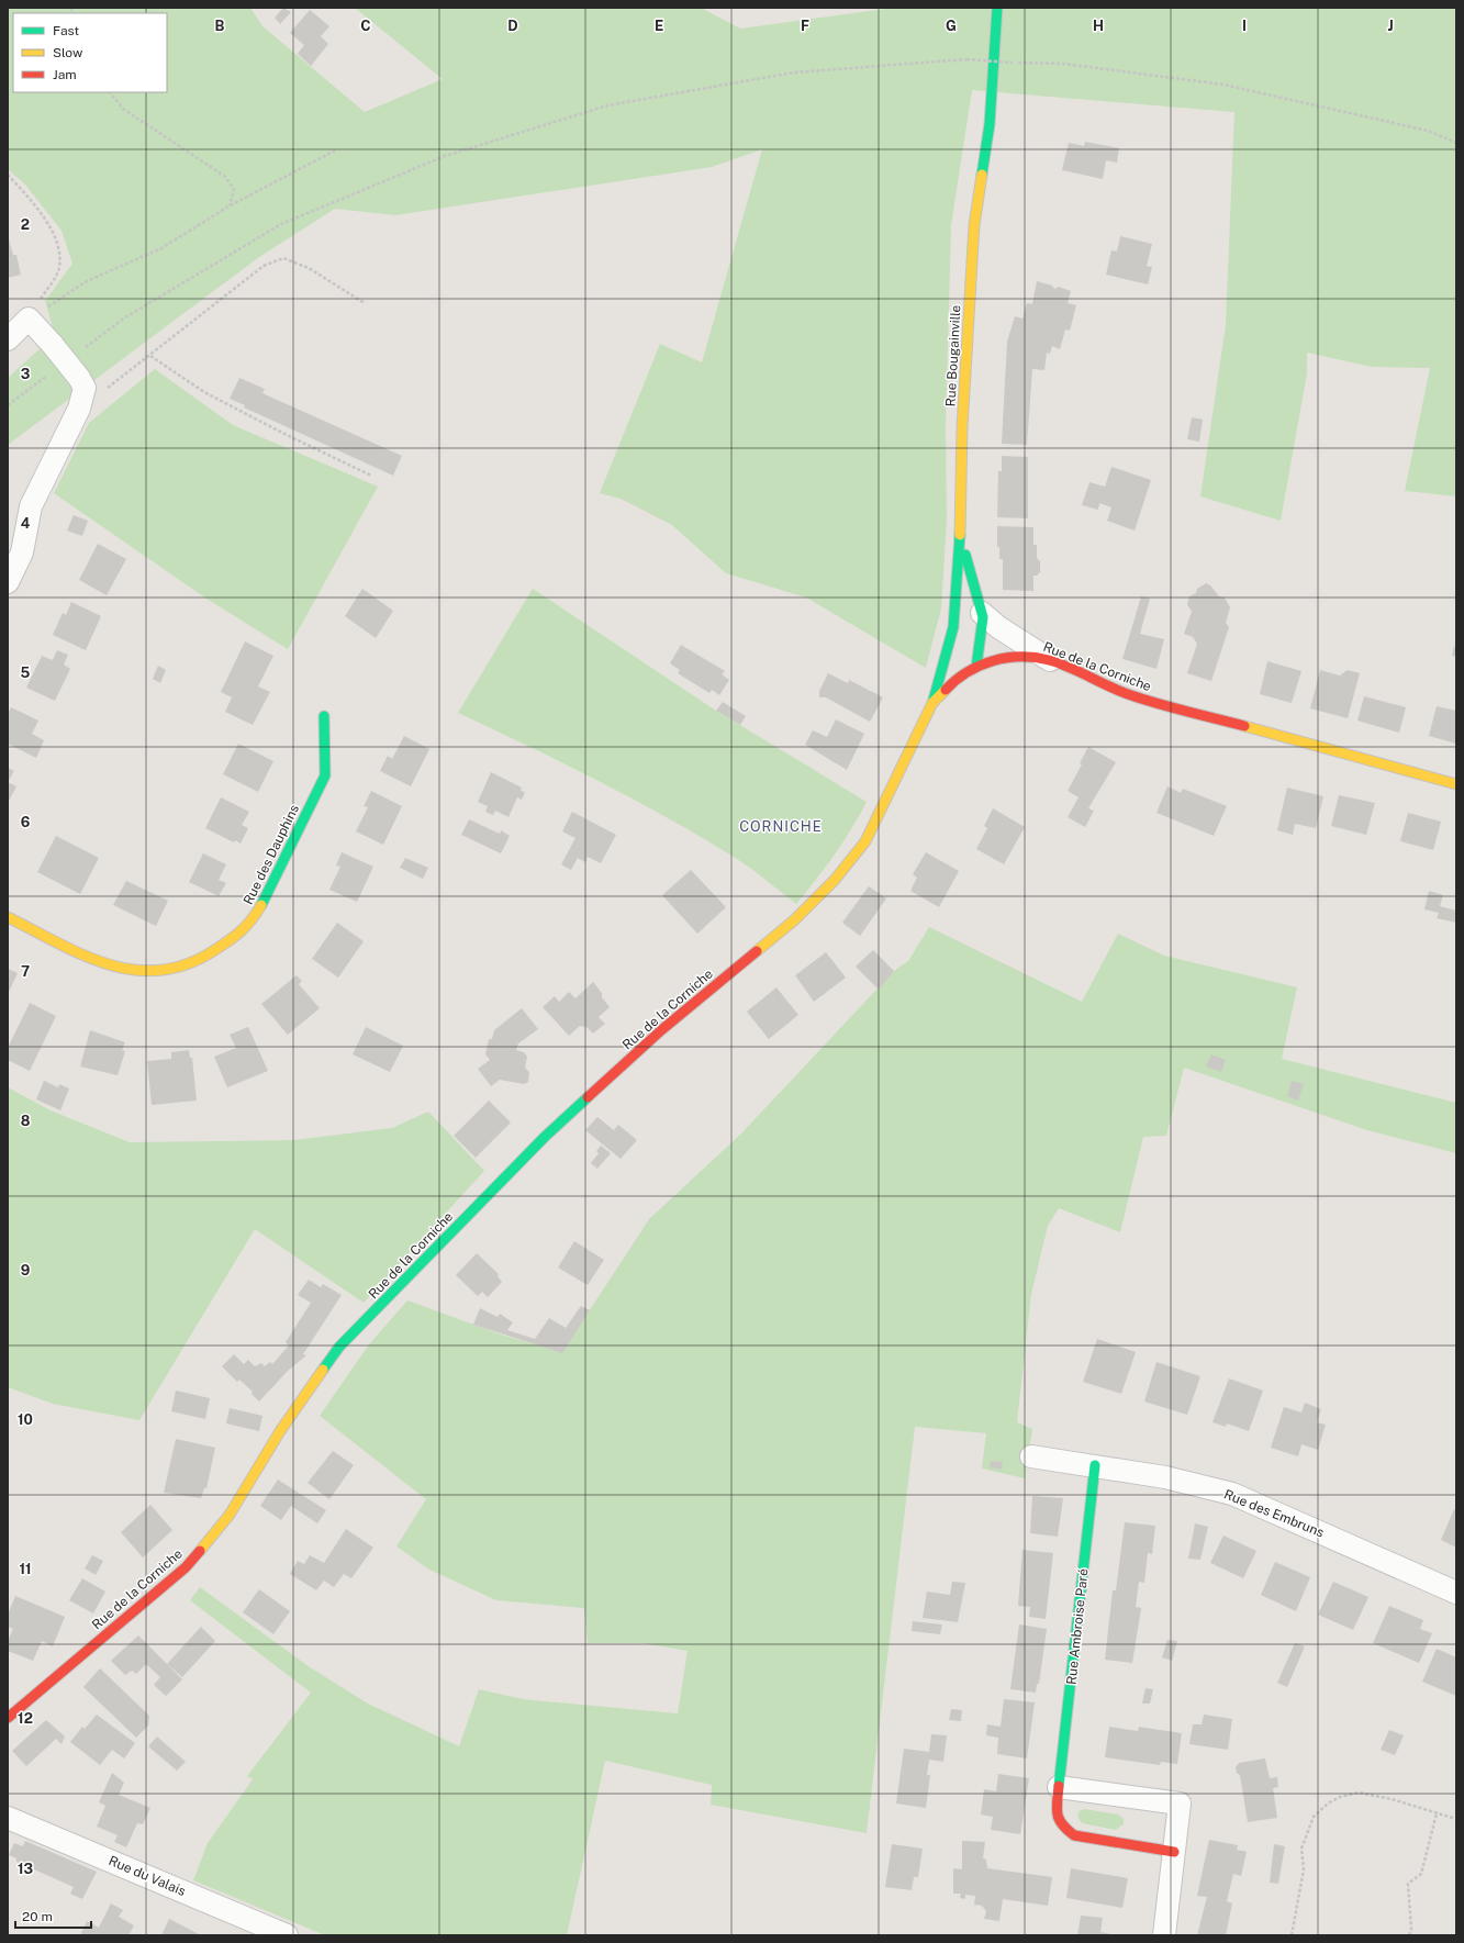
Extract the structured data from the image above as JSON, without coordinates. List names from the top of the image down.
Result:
{
  "streets": {
    "street": [
      "Rue Bougainville",
      "Rue de la Corniche",
      "Rue des Dauphins",
      "Rue des Embruns",
      "Rue Ambroise Paré",
      "Rue du Valais"
    ]
  },
  "crossings": [
    ["Rue Bougainville", "Rue de la Corniche"],
    ["Rue des Embruns", "Rue Ambroise Paré"]
  ],
  "districts": ["CORNICHE"],
  "legend": ["Fast", "Slow", "Jam"],
  "scale_bar": "20 m",
  "grid": {
    "columns": [
      "B",
      "C",
      "D",
      "E",
      "F",
      "G",
      "H",
      "I",
      "J"
    ],
    "rows": [
      "2",
      "3",
      "4",
      "5",
      "6",
      "7",
      "8",
      "9",
      "10",
      "11",
      "12",
      "13"
    ]
  }
}
